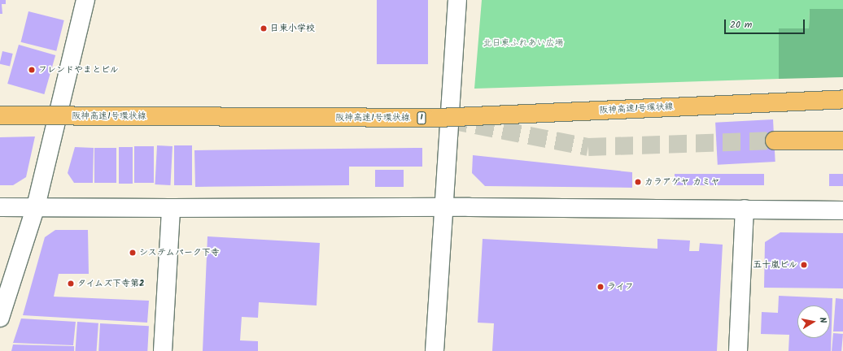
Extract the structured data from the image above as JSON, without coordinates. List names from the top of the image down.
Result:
{
  "streets": {
    "highway": ["阪神高速1号環状線", "1"]
  },
  "parks": ["北日東ふれあい広場"],
  "places": [
    "日東小学校",
    "フレンドやまとビル",
    "カラアゲヤ カミヤ",
    "システムパーク下寺",
    "五十嵐ビル",
    "タイムズ下寺第2",
    "ライフ"
  ],
  "scale_bar": "20 m",
  "north": "right"
}
